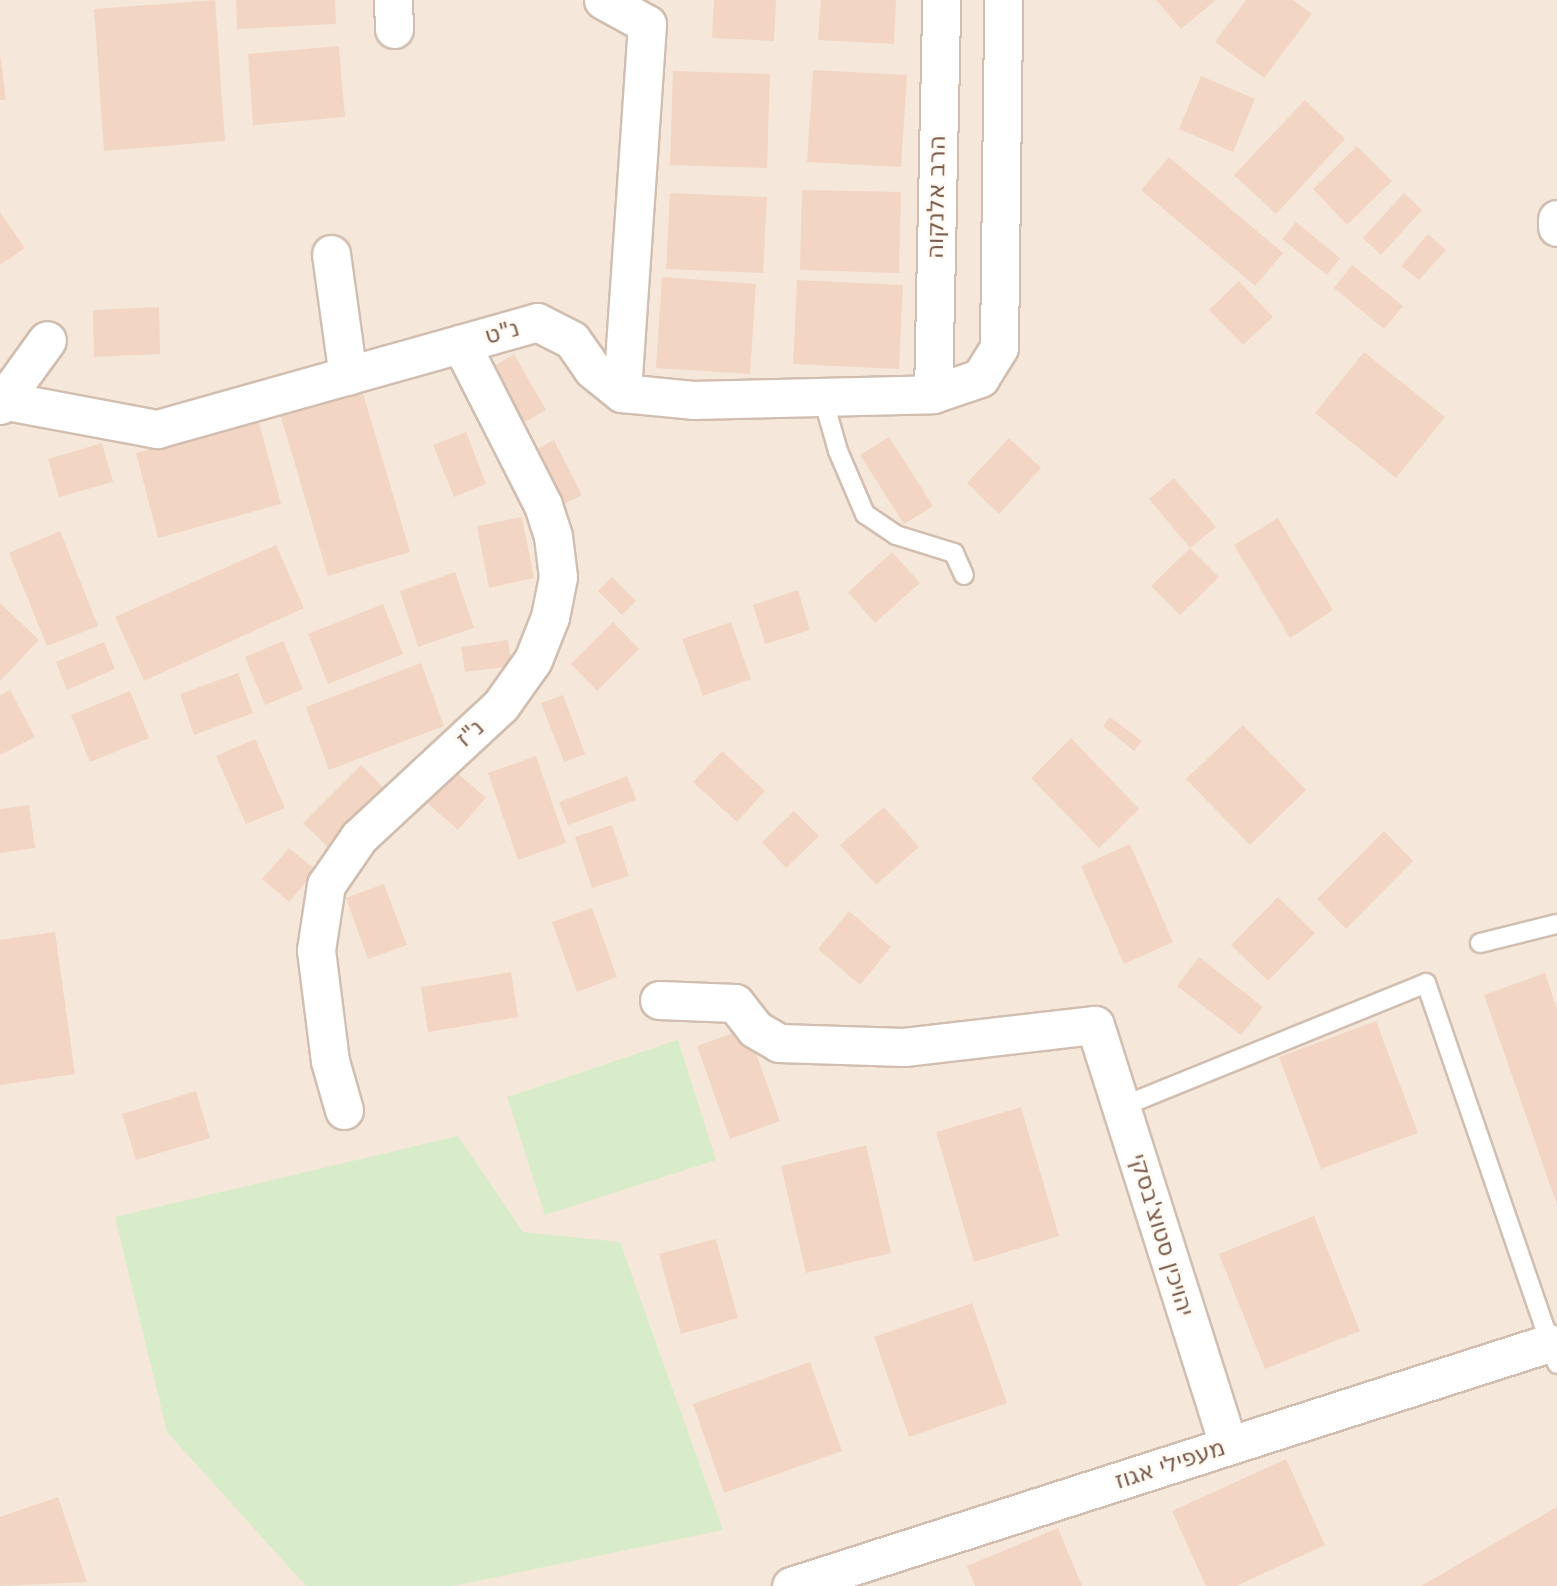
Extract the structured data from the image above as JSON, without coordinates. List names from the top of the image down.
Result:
{
  "streets": {
    "street": [
      "הרב אלנקוה",
      "נ\"ט",
      "נ\"ז",
      "יהויכין סטוצ'בסקי",
      "מעפילי אגוז"
    ]
  },
  "crossings": [
    ["נ\"ט", "נ\"ז"],
    ["יהויכין סטוצ'בסקי", "מעפילי אגוז"]
  ]
}
